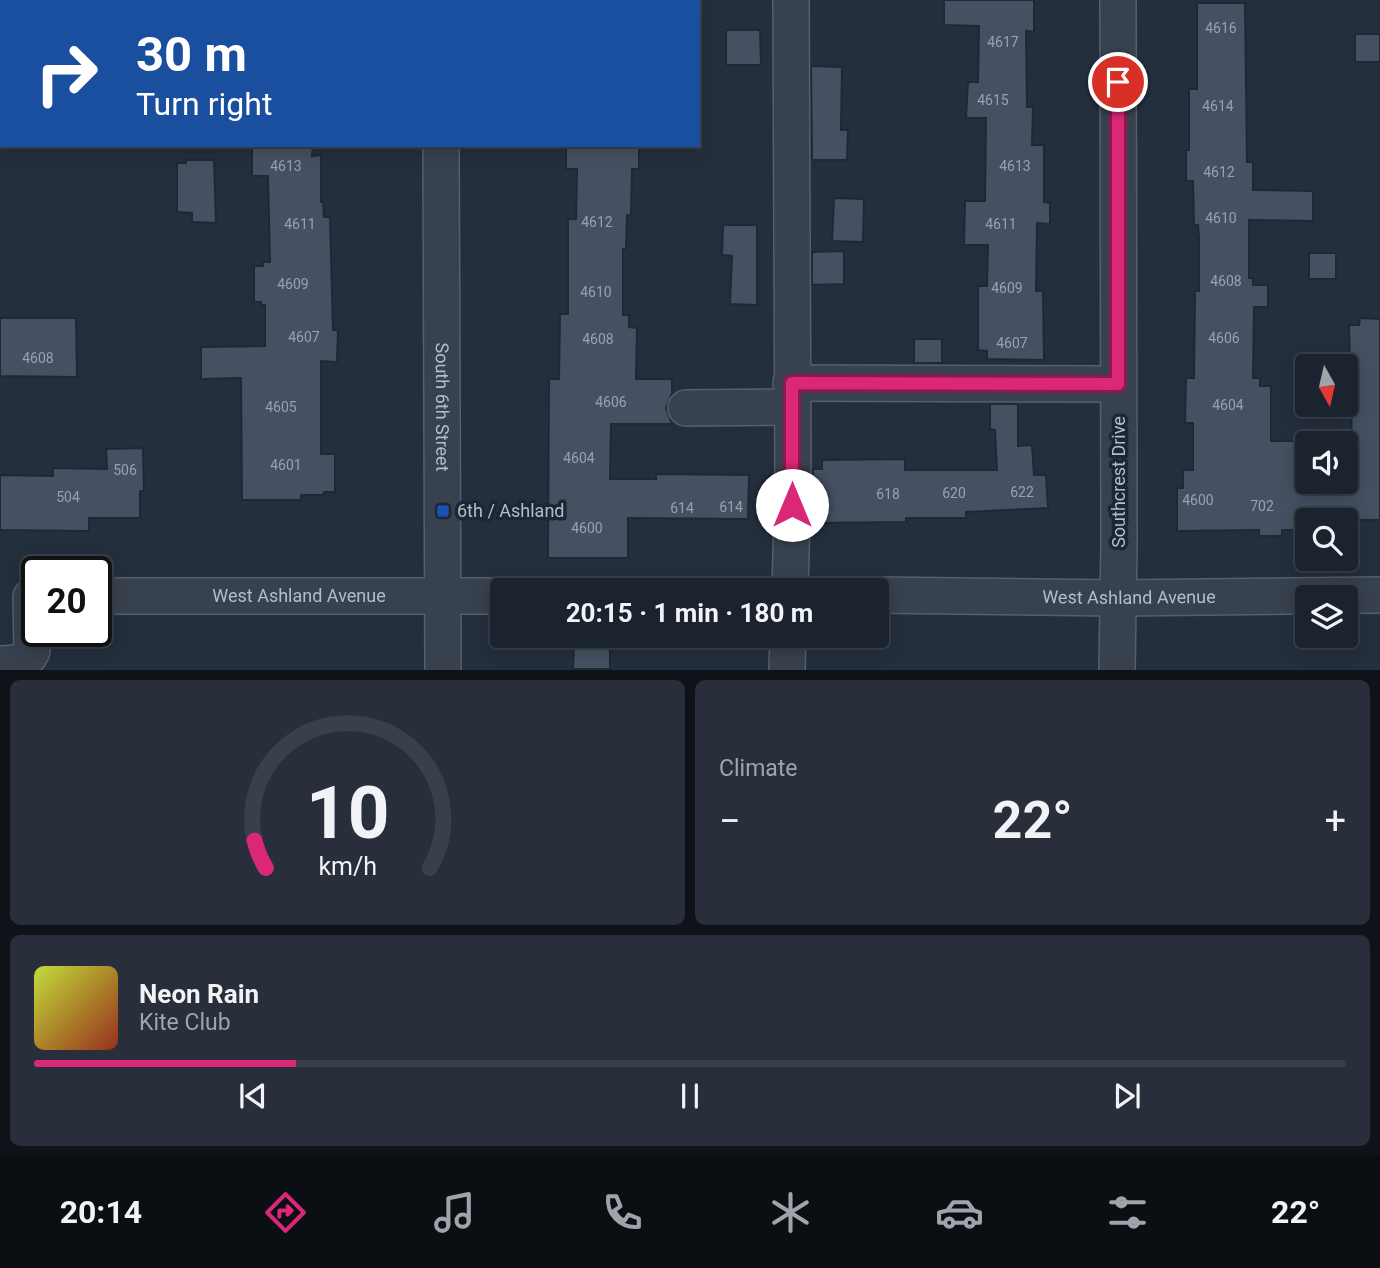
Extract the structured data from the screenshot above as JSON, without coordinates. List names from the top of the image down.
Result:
{
  "streets": {
    "street": ["South 6th Street", "Southcrest Drive", "West Ashland Avenue"]
  },
  "crossings": [
    ["South 6th Street", "West Ashland Avenue"],
    ["Southcrest Drive", "West Ashland Avenue"]
  ],
  "places": {
    "transit": ["6th / Ashland"]
  },
  "house_numbers": [
    "4616",
    "4617",
    "4615",
    "4614",
    "4613",
    "4613",
    "4612",
    "4610",
    "4612",
    "4611",
    "4611",
    "4608",
    "4609",
    "4609",
    "4610",
    "4607",
    "4606",
    "4608",
    "4607",
    "4608",
    "4606",
    "4604",
    "4605",
    "4604",
    "4601",
    "506",
    "622",
    "620",
    "618",
    "504",
    "4600",
    "702",
    "614",
    "614",
    "4600"
  ],
  "north": "bottom",
  "page": {
    "turn": ["30 m", "Turn right"],
    "limit": "20",
    "trip": "20:15 · 1 min · 180 m",
    "tile": "Climate",
    "heat": ["−", "22°", "+"],
    "song": ["Neon Rain", "Kite Club"],
    "tabs": ["20:14", "22°"],
    "gauge": ["10", "km/h"]
  }
}
